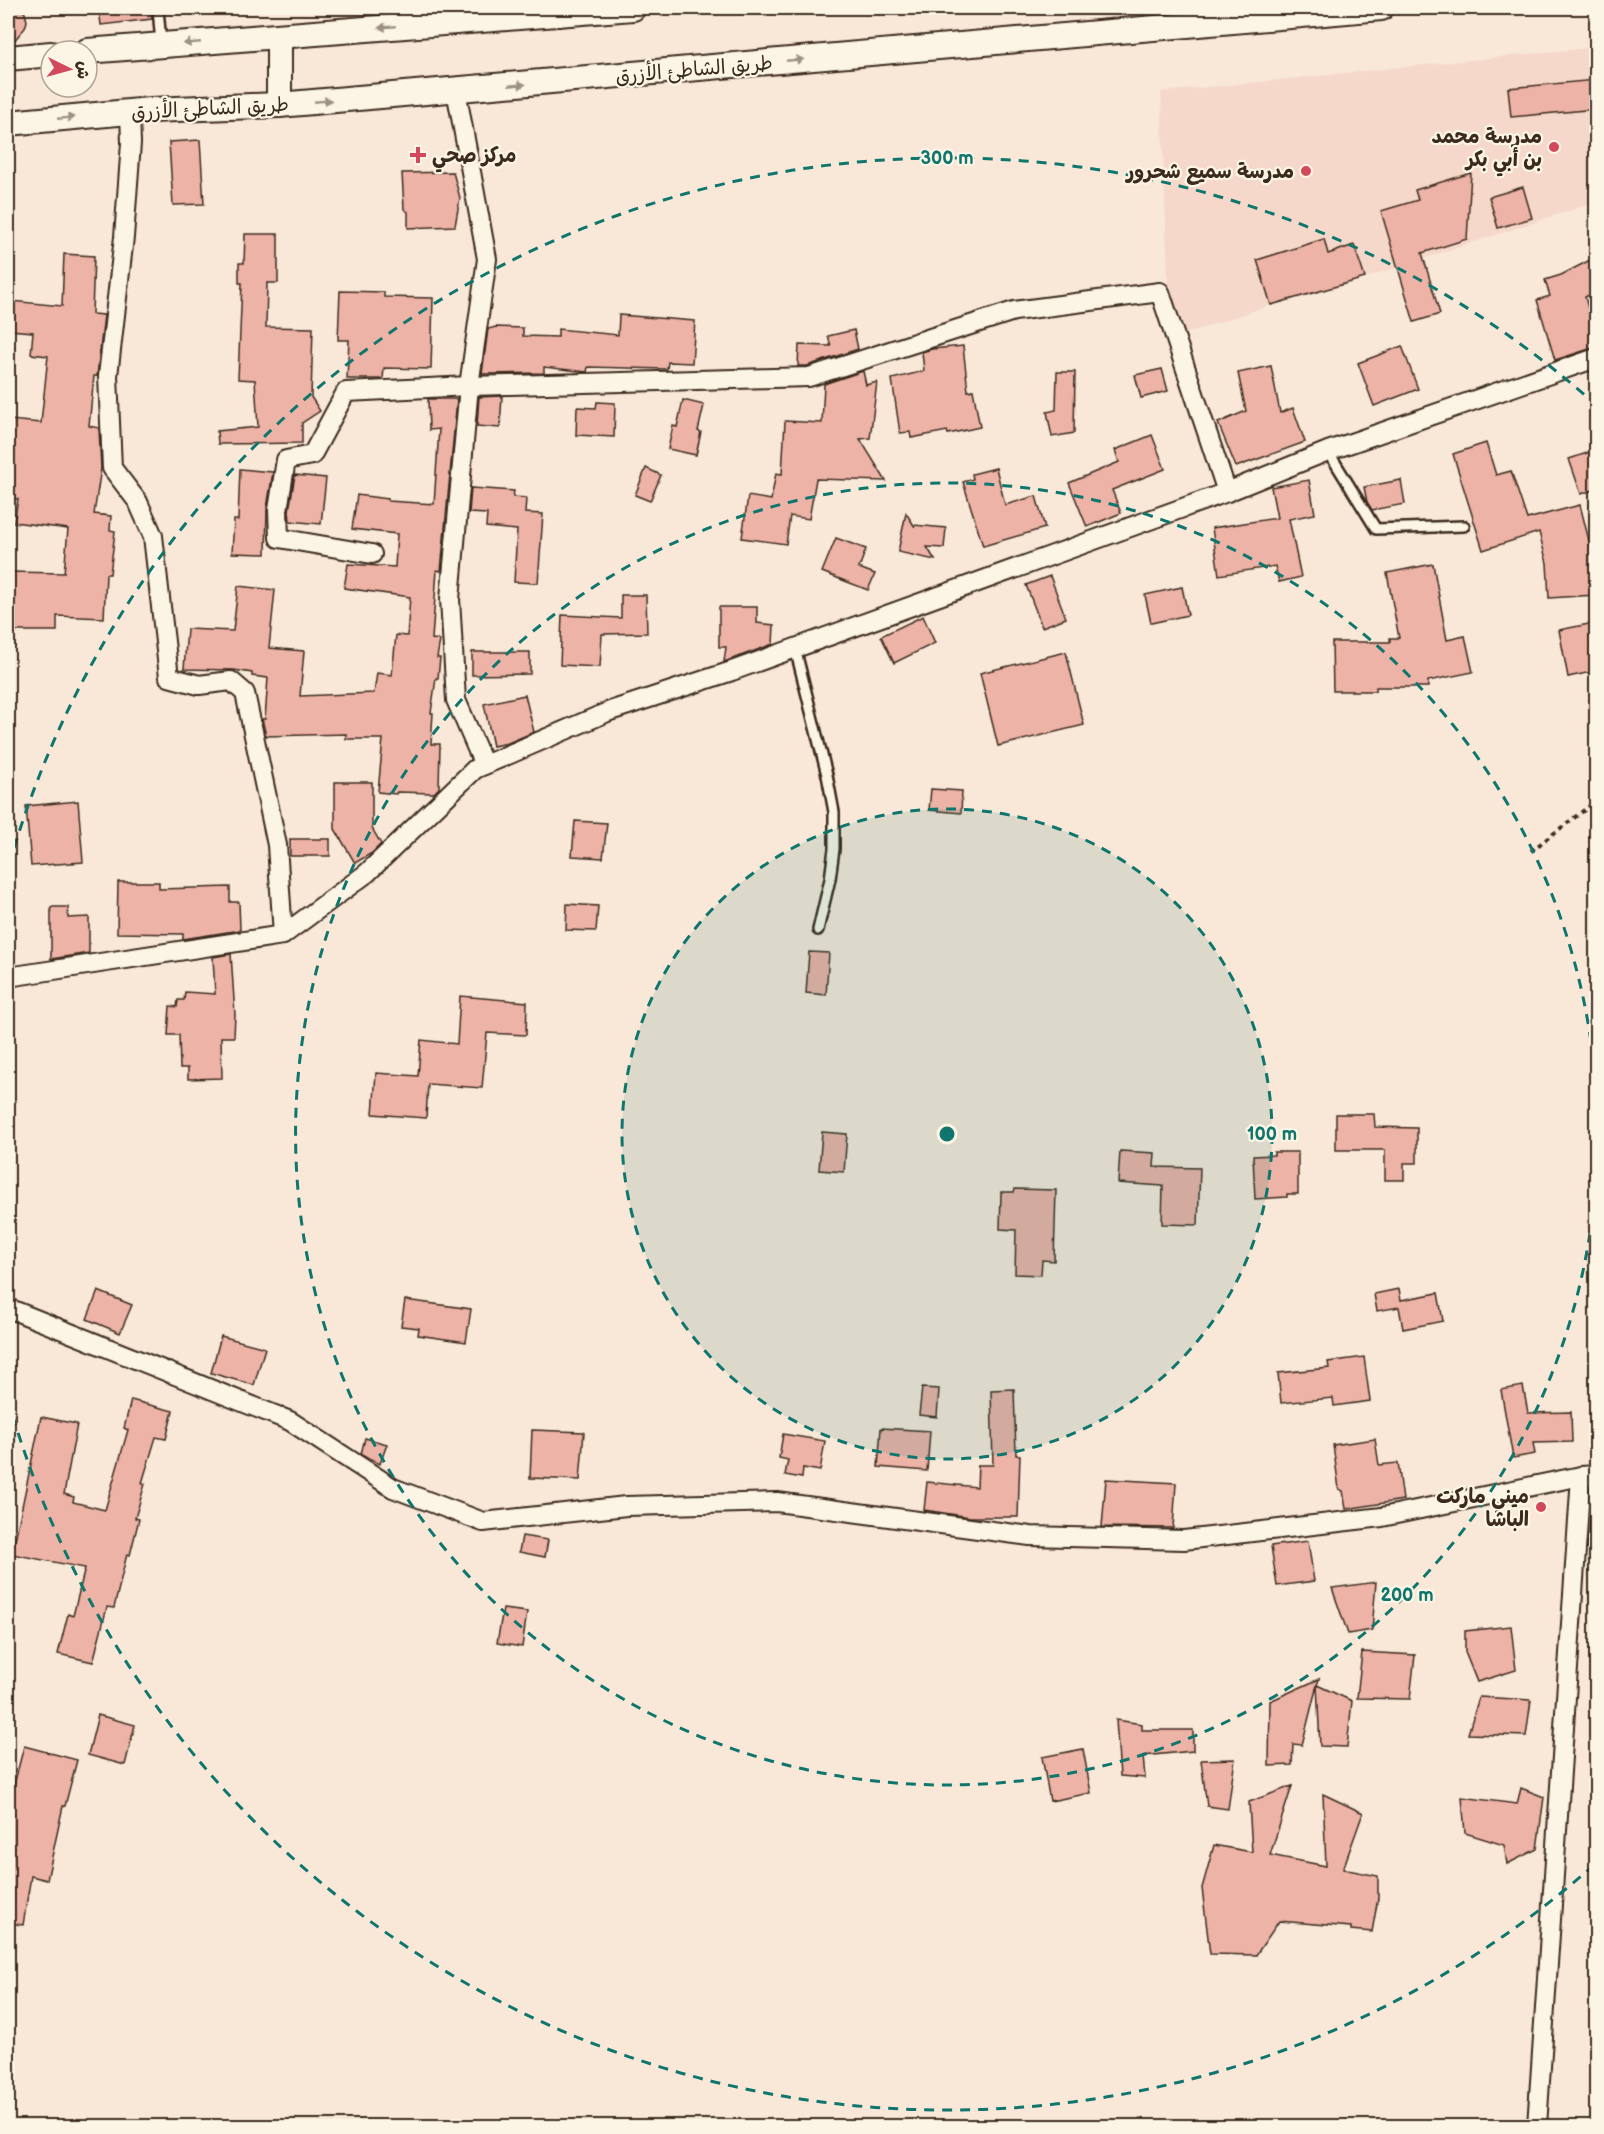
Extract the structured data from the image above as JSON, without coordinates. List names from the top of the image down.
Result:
{
  "streets": {
    "main road": ["طريق الشاطئ الأزرق"]
  },
  "places": {
    "other": ["مدرسة محمد بن أبي بكر", "مدرسة سميع شحرور", "ميني ماركت الباشا"],
    "health": ["مركز صحي"]
  },
  "north": "right",
  "rings": ["300 m", "100 m", "200 m"]
}
